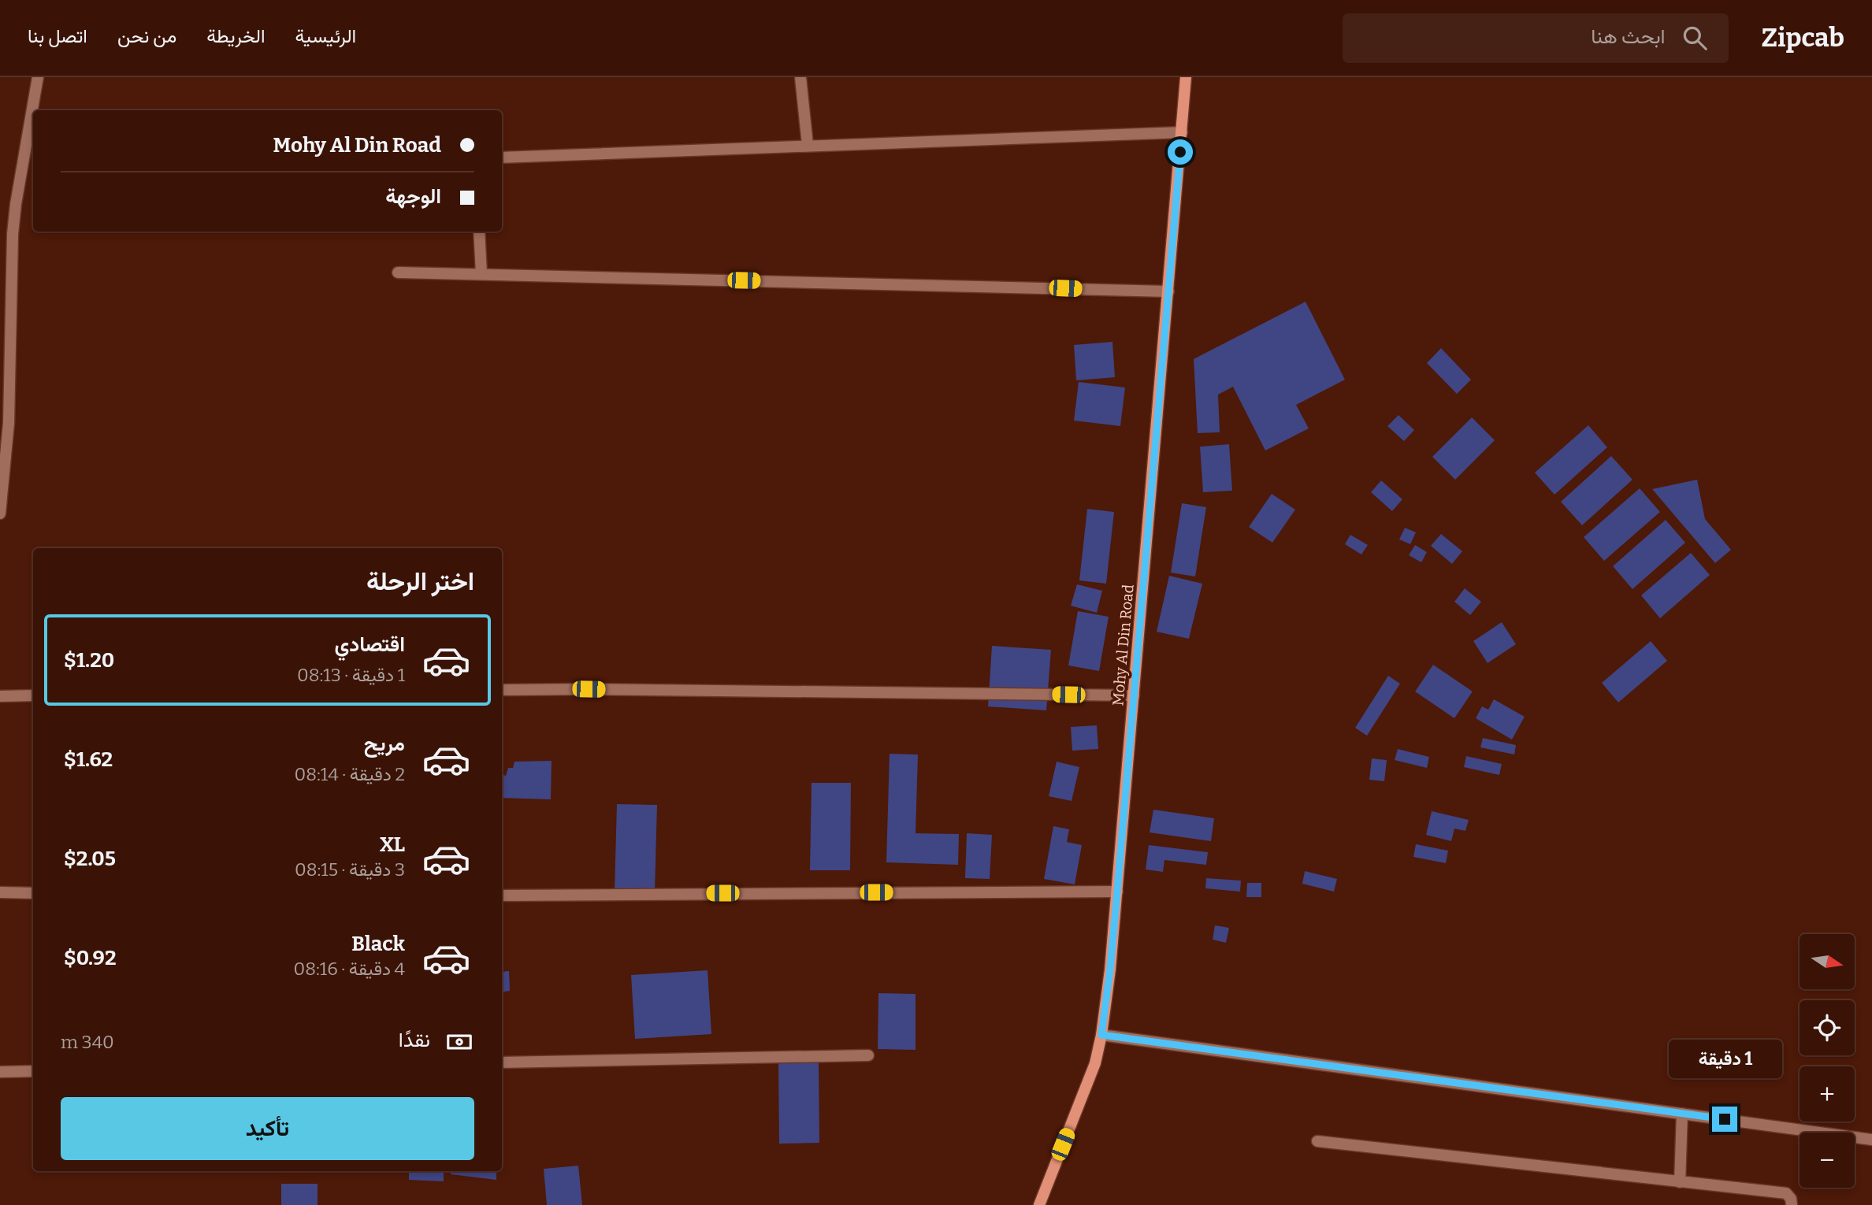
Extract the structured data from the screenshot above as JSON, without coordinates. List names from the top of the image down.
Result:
{
  "streets": {
    "street": ["Mohy Al Din Road"]
  },
  "north": "right",
  "page": {
    "header": "Zipcab",
    "search": "ابحث هنا",
    "nav": [
      "الرئيسية",
      "الخريطة",
      "من نحن",
      "اتصل بنا"
    ],
    "banner": ["Mohy Al Din Road", "الوجهة"],
    "heading": "اختر الرحلة",
    "list": [
      {
        "name": "اقتصادي",
        "note": "1 دقيقة · 08:13",
        "value": "$1.20"
      },
      {
        "name": "مريح",
        "note": "2 دقيقة · 08:14",
        "value": "$1.62"
      },
      {
        "name": "XL",
        "note": "3 دقيقة · 08:15",
        "value": "$2.05"
      },
      {
        "name": "Black",
        "note": "4 دقيقة · 08:16",
        "value": "$0.92"
      }
    ],
    "map_buttons": ["+", "−"],
    "pay": ["نقدًا", "340 m"],
    "bubble": "1 دقيقة",
    "buttons": "تأكيد"
  }
}
